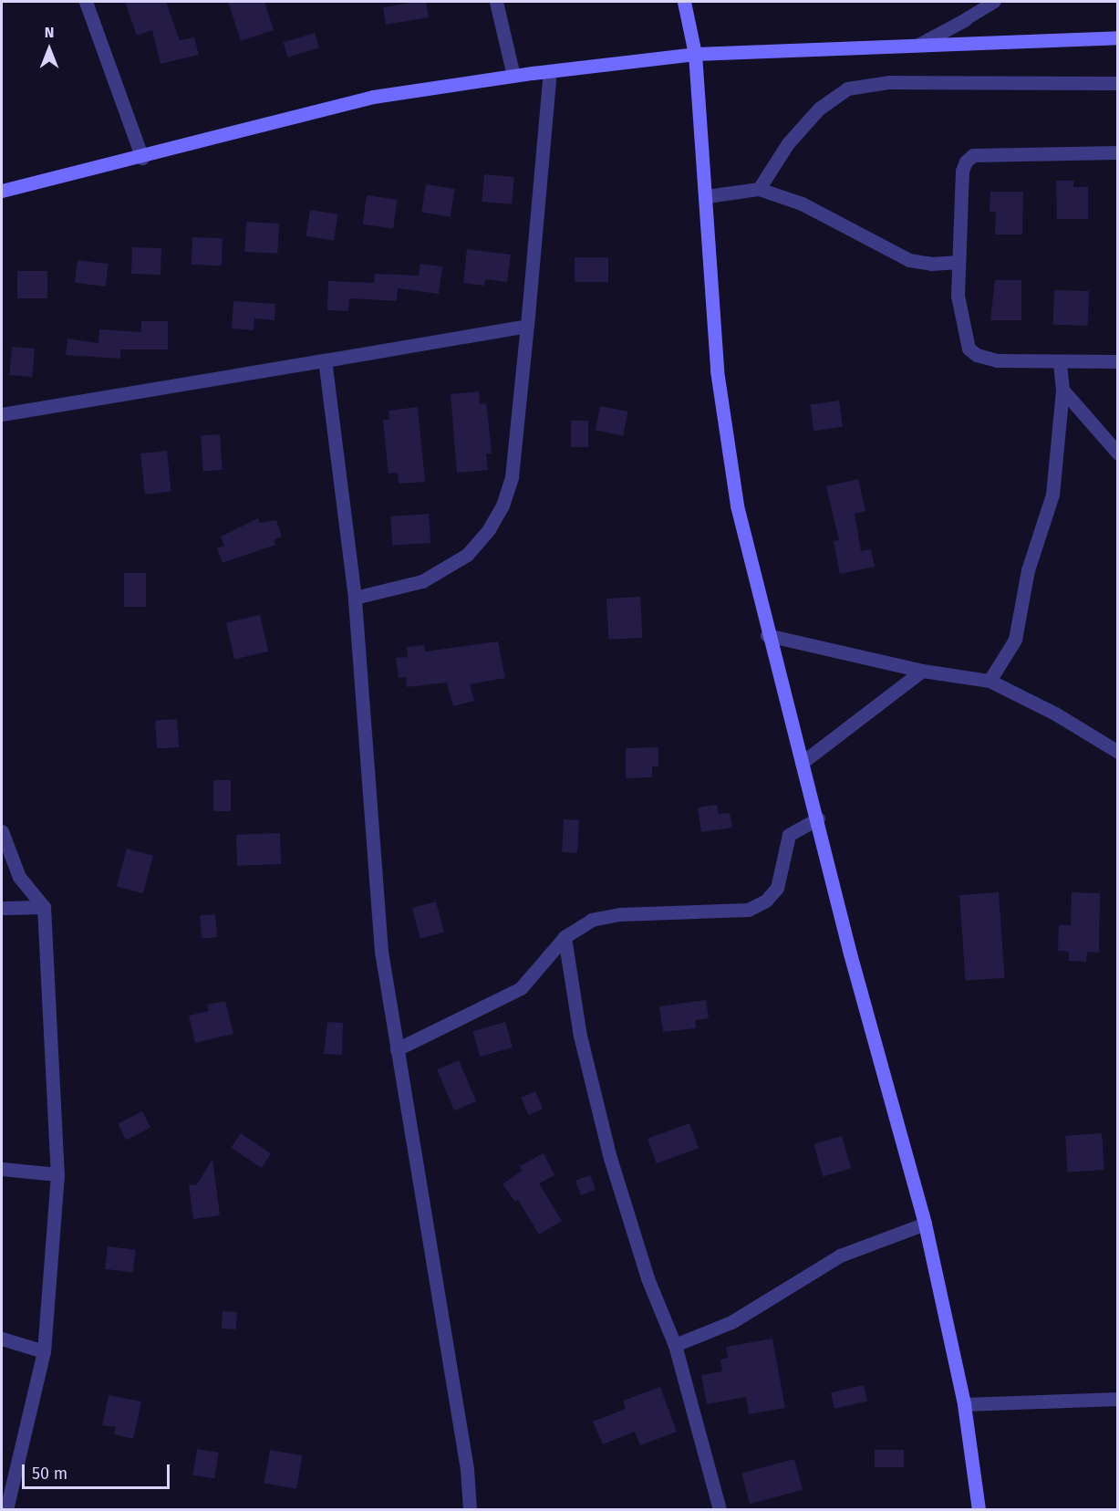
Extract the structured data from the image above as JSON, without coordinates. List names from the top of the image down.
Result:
{
  "scale_bar": "50 m",
  "north": "top"
}
